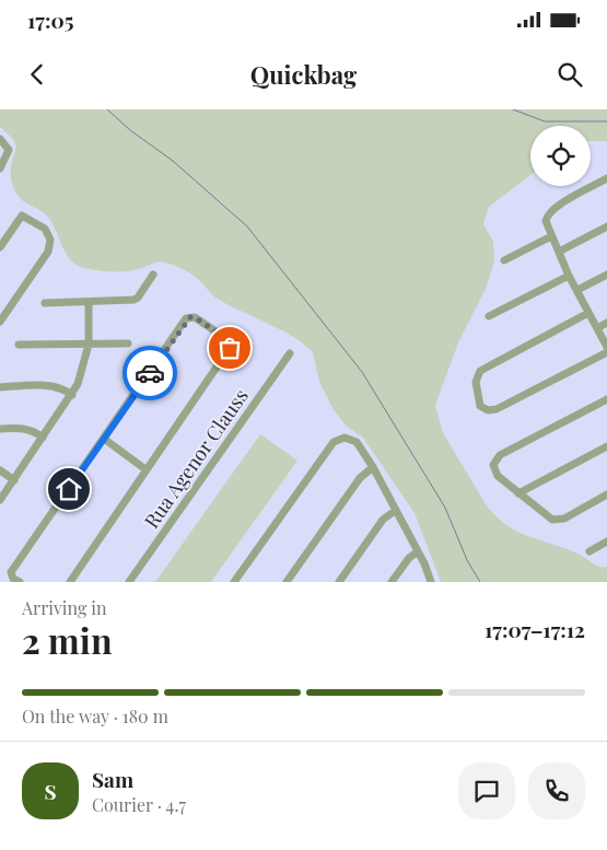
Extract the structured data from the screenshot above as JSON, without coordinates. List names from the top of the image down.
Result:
{
  "streets": {
    "street": ["Rua Agenor Clauss"]
  },
  "page": {
    "status": "17:05",
    "header": "Quickbag",
    "heading": ["2 min", "Arriving in", "17:07–17:12"],
    "panel": ["Sam", "Courier · 4.7"],
    "bar": "On the way · 180 m",
    "round": "S"
  }
}
